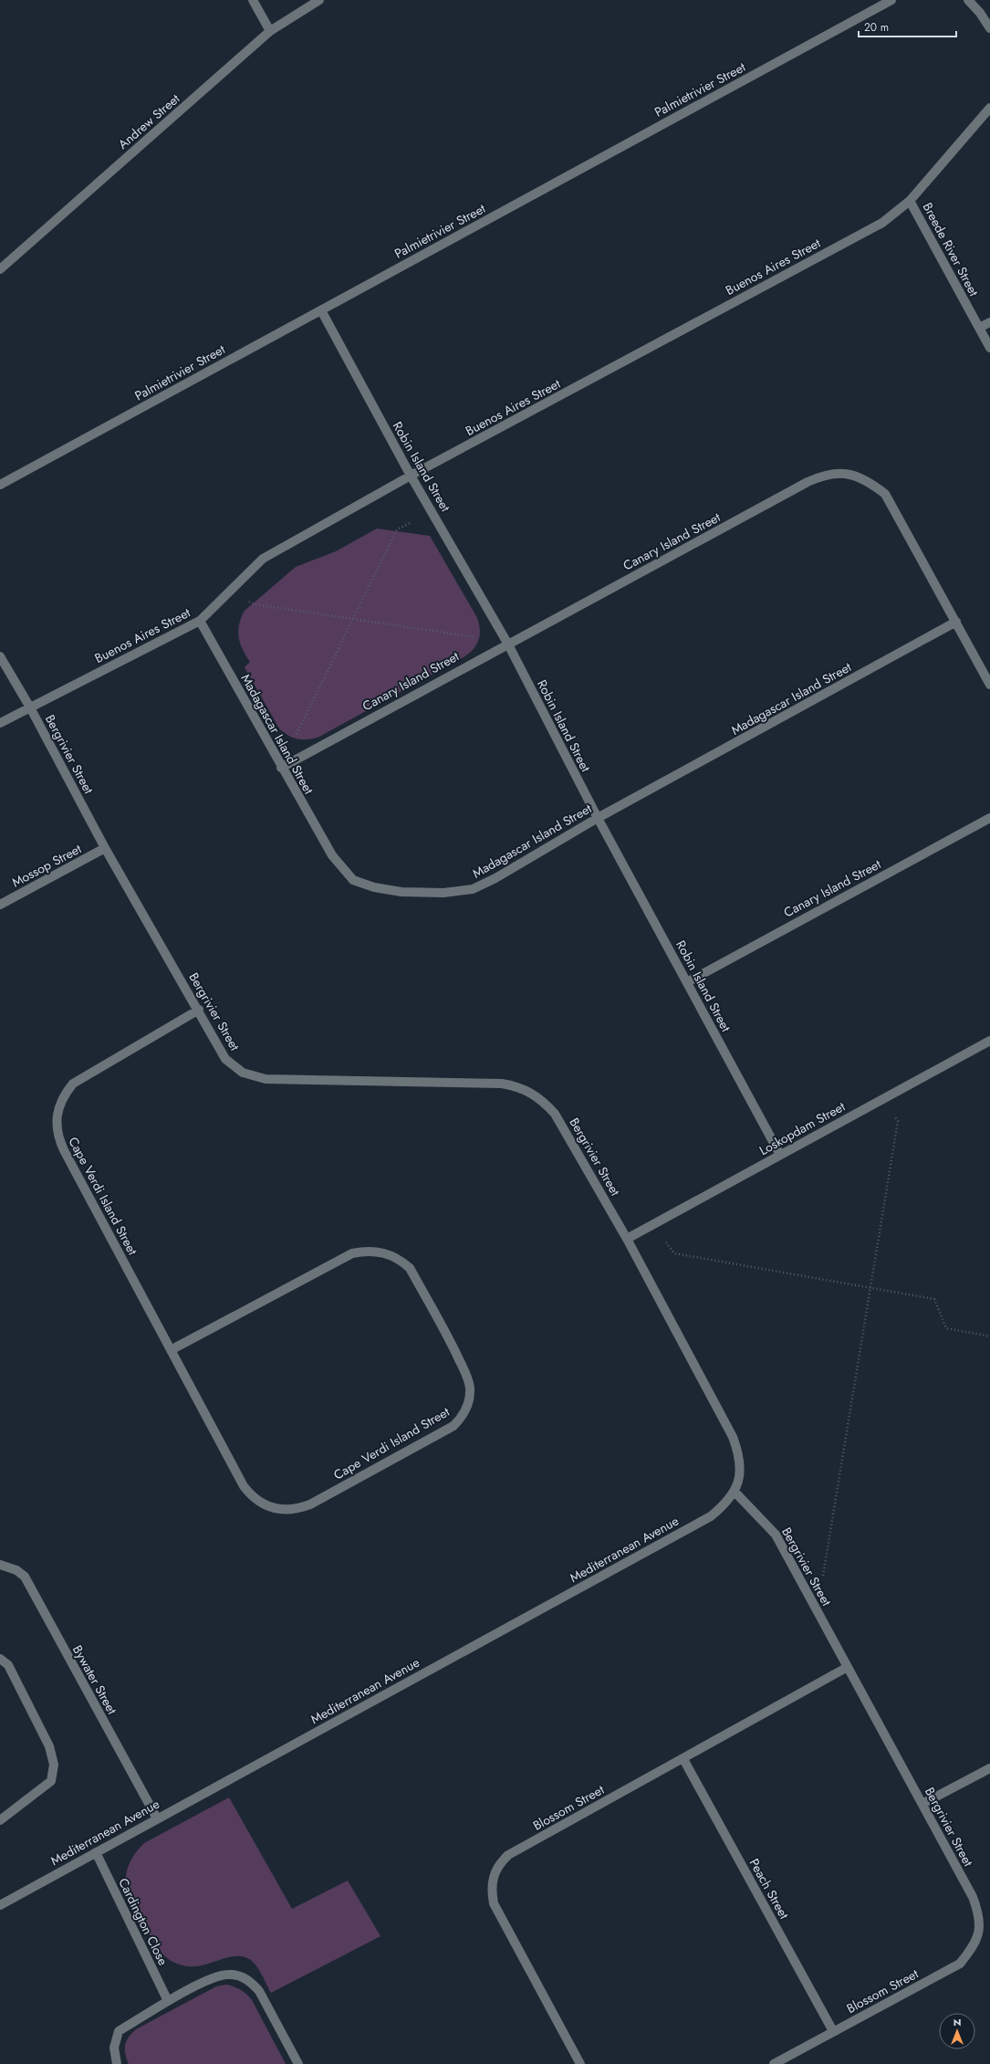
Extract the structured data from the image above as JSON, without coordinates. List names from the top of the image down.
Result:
{
  "streets": {
    "street": [
      "Palmietrivier Street",
      "Andrew Street",
      "Breede River Street",
      "Buenos Aires Street",
      "Robin Island Street",
      "Canary Island Street",
      "Madagascar Island Street",
      "Bergrivier Street",
      "Mossop Street",
      "Loskopdam Street",
      "Cape Verdi Island Street",
      "Mediterranean Avenue",
      "Bywater Street",
      "Blossom Street",
      "Peach Street",
      "Cardington Close"
    ]
  },
  "crossings": [
    ["Palmietrivier Street", "Robin Island Street"],
    ["Breede River Street", "Buenos Aires Street"],
    ["Buenos Aires Street", "Robin Island Street"],
    ["Buenos Aires Street", "Madagascar Island Street"],
    ["Buenos Aires Street", "Bergrivier Street"],
    ["Robin Island Street", "Canary Island Street"],
    ["Robin Island Street", "Madagascar Island Street"],
    ["Robin Island Street", "Loskopdam Street"],
    ["Canary Island Street", "Madagascar Island Street"],
    ["Bergrivier Street", "Mossop Street"],
    ["Bergrivier Street", "Loskopdam Street"],
    ["Bergrivier Street", "Cape Verdi Island Street"],
    ["Bergrivier Street", "Mediterranean Avenue"],
    ["Bergrivier Street", "Blossom Street"],
    ["Mediterranean Avenue", "Bywater Street"],
    ["Mediterranean Avenue", "Cardington Close"],
    ["Blossom Street", "Peach Street"]
  ],
  "scale_bar": "20 m",
  "north": "top"
}
